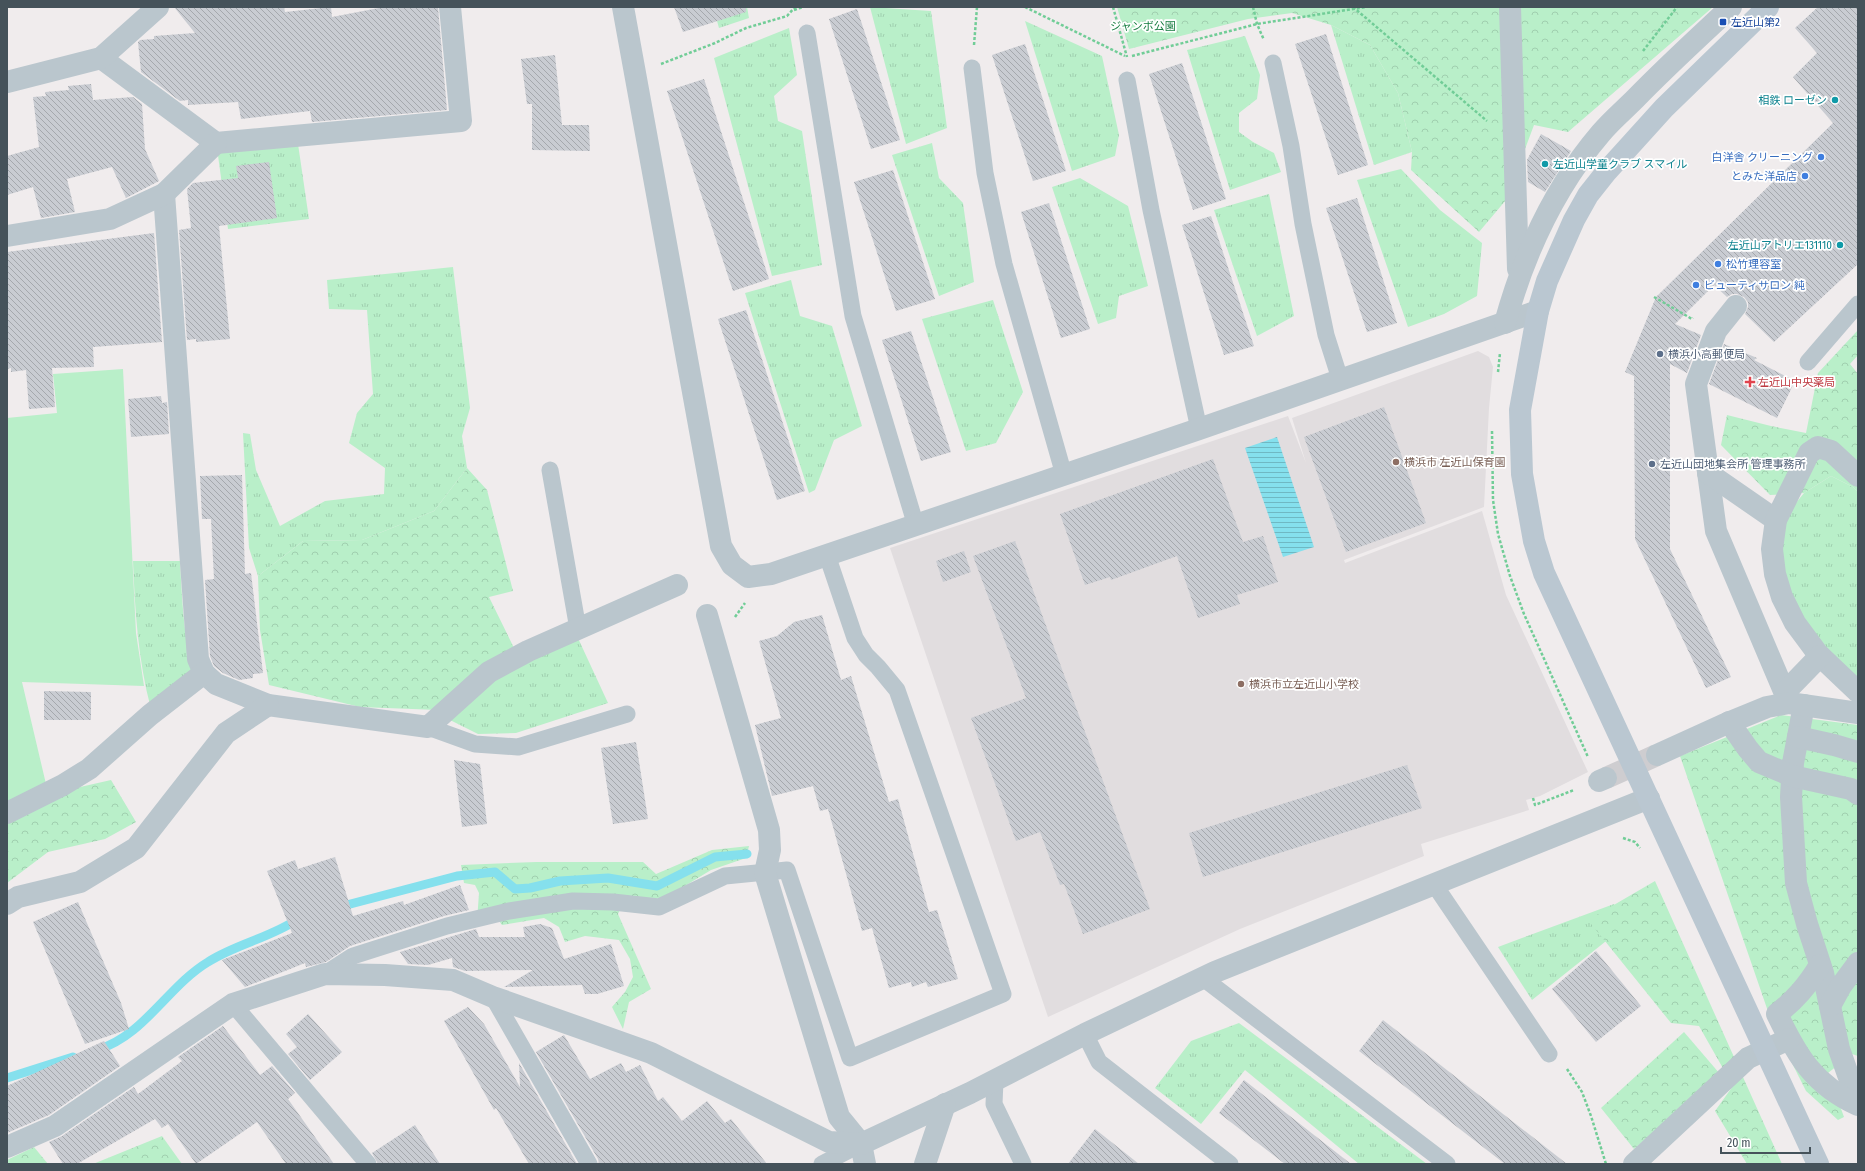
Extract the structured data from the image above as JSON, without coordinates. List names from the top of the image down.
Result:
{
  "parks": ["ジャンボ公園"],
  "places": {
    "transit": ["左近山第2"],
    "other": [
      "相鉄 ローゼン",
      "白洋舎 クリーニング",
      "左近山学童クラブ スマイル",
      "とみた洋品店",
      "左近山アトリエ131110",
      "松竹理容室",
      "ビューティサロン 純",
      "横浜小高郵便局",
      "横浜市 左近山保育園",
      "左近山団地集会所 管理事務所",
      "横浜市立左近山小学校"
    ],
    "health": ["左近山中央薬局"]
  },
  "scale_bar": "20 m"
}
